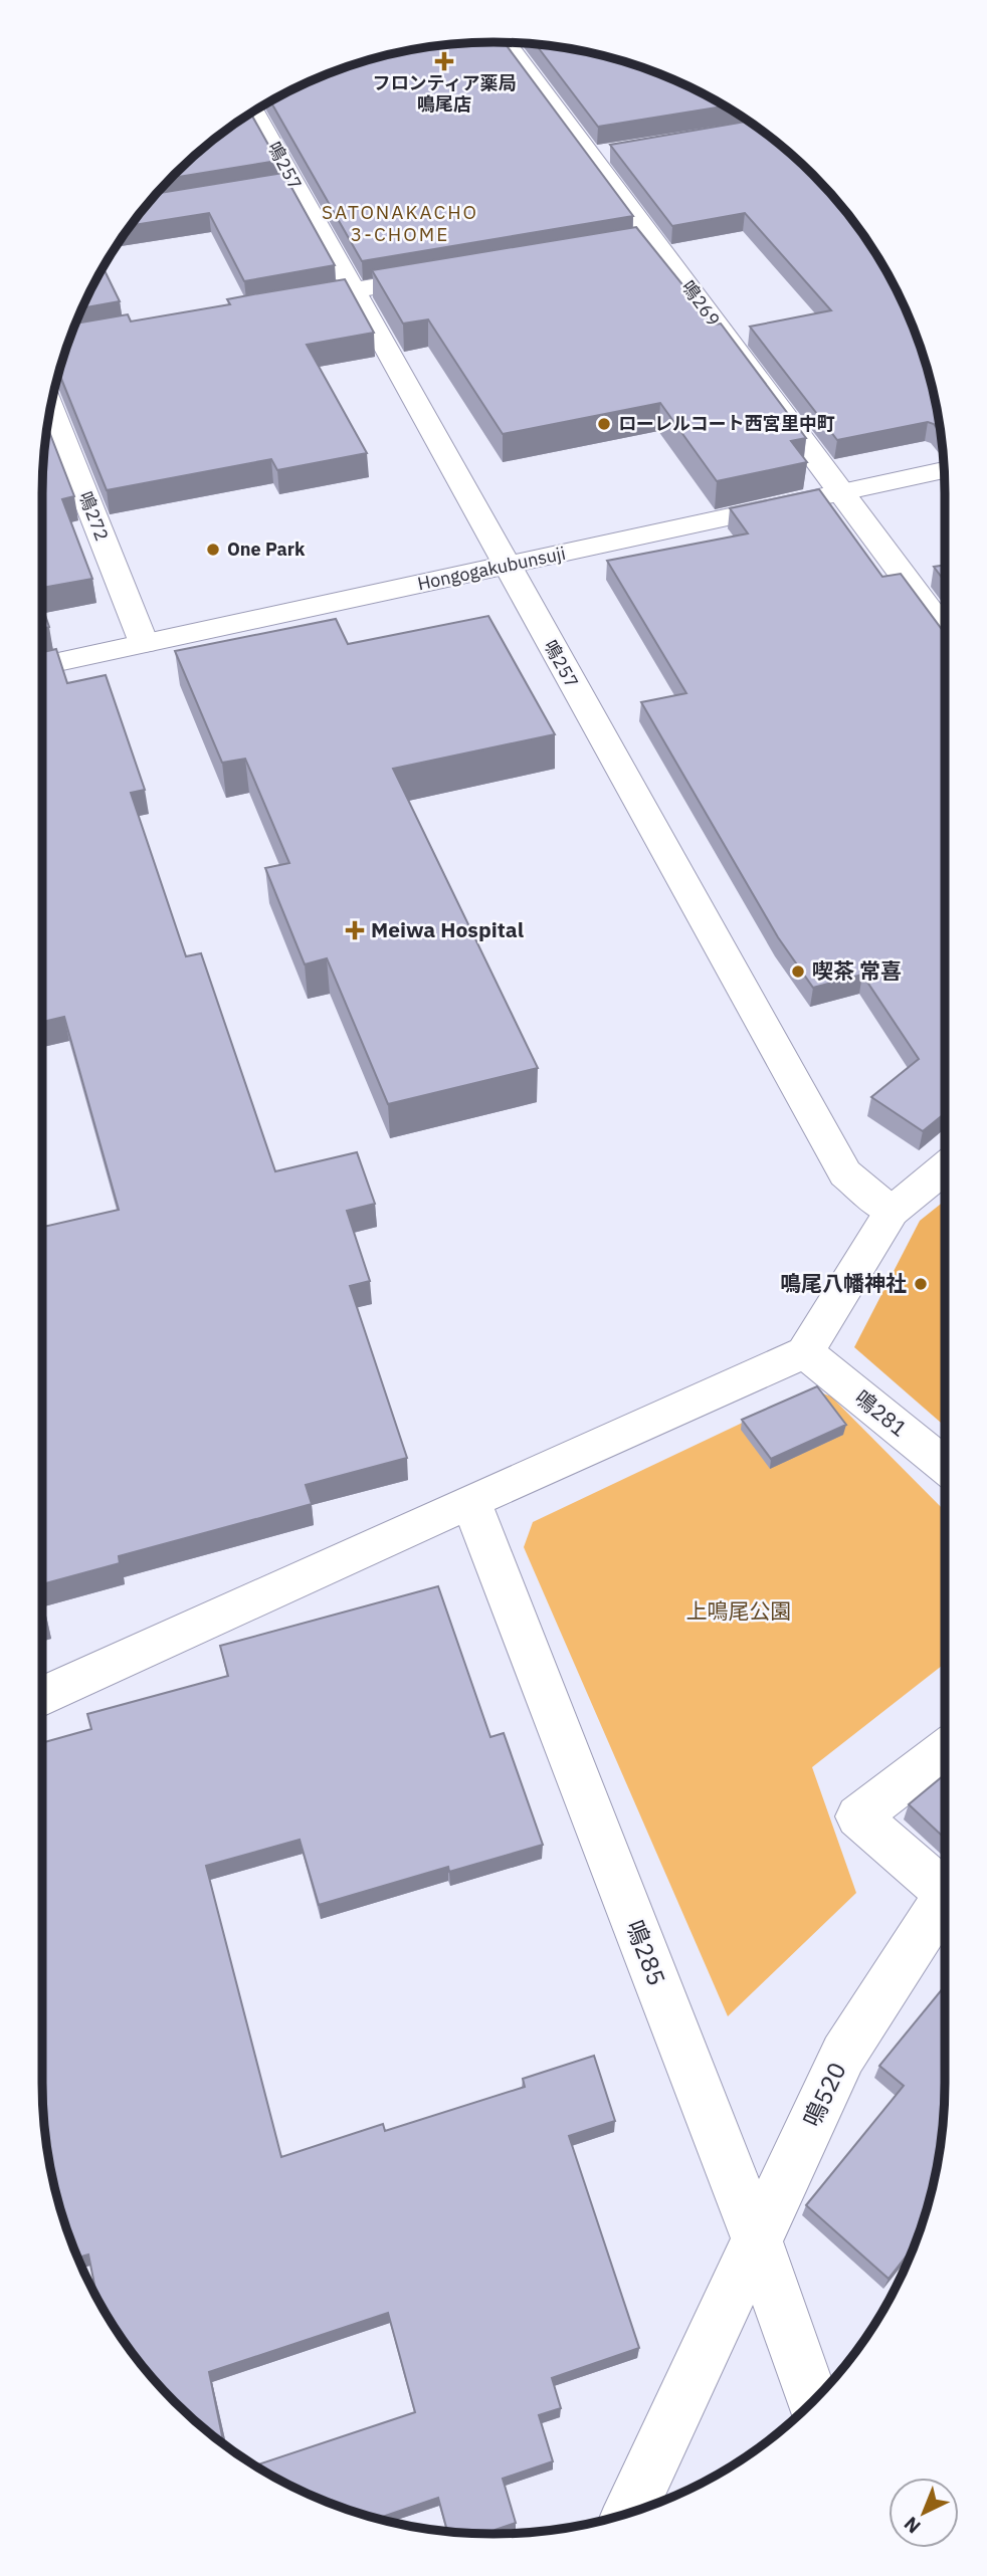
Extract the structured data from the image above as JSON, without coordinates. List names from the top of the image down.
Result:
{
  "streets": {
    "street": [
      "鳴257",
      "鳴269",
      "鳴272",
      "Hongogakubunsuji",
      "鳴281",
      "鳴285",
      "鳴520"
    ]
  },
  "crossings": [
    ["鳴257", "Hongogakubunsuji"],
    ["鳴269", "Hongogakubunsuji"],
    ["鳴272", "Hongogakubunsuji"],
    ["鳴285", "鳴520"]
  ],
  "districts": ["SATONAKACHO 3-CHOME"],
  "parks": ["上鳴尾公園"],
  "places": {
    "health": ["フロンティア薬局 鳴尾店", "Meiwa Hospital"],
    "other": [
      "ローレルコート西宮里中町",
      "One Park",
      "喫茶 常喜",
      "鳴尾八幡神社"
    ]
  },
  "north": "bottom left"
}
